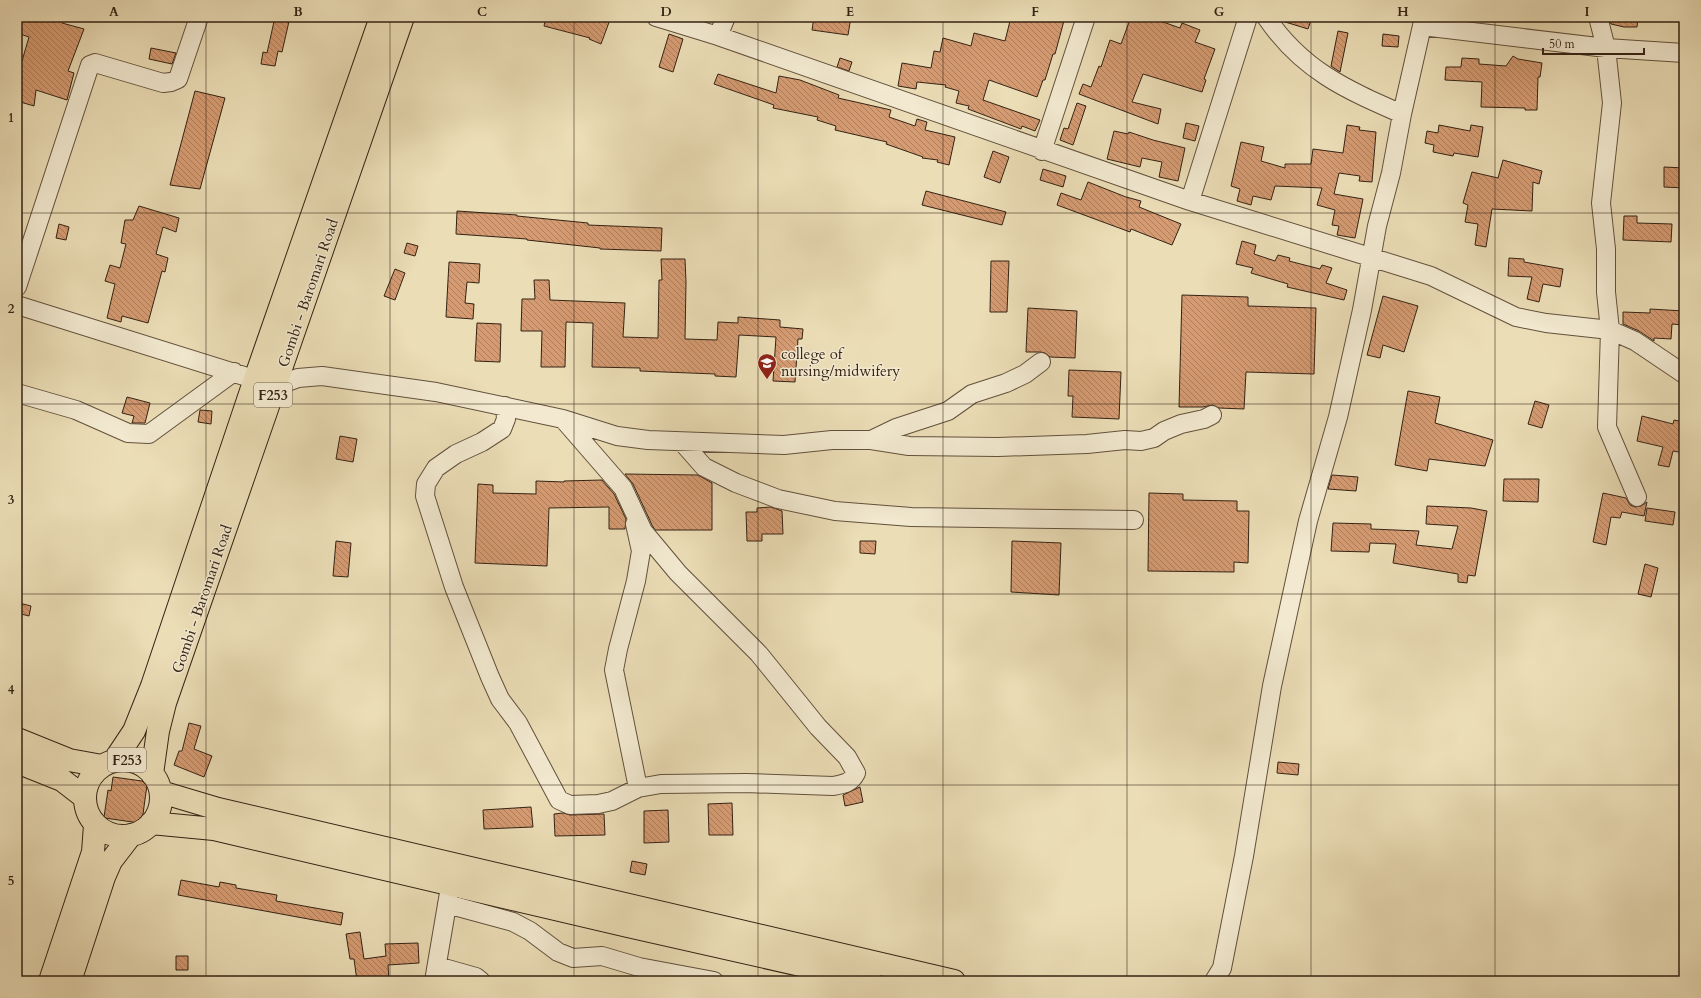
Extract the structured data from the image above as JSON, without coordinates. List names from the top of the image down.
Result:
{
  "streets": {
    "main road": ["Gombi - Baromari Road", "F253"]
  },
  "crossings": [
    ["Gombi - Baromari Road", "F253"]
  ],
  "places": {
    "school or university": ["college of nursing/midwifery"]
  },
  "scale_bar": "50 m",
  "grid": {
    "columns": [
      "A",
      "B",
      "C",
      "D",
      "E",
      "F",
      "G",
      "H",
      "I"
    ],
    "rows": [
      "1",
      "2",
      "3",
      "4",
      "5"
    ]
  }
}
